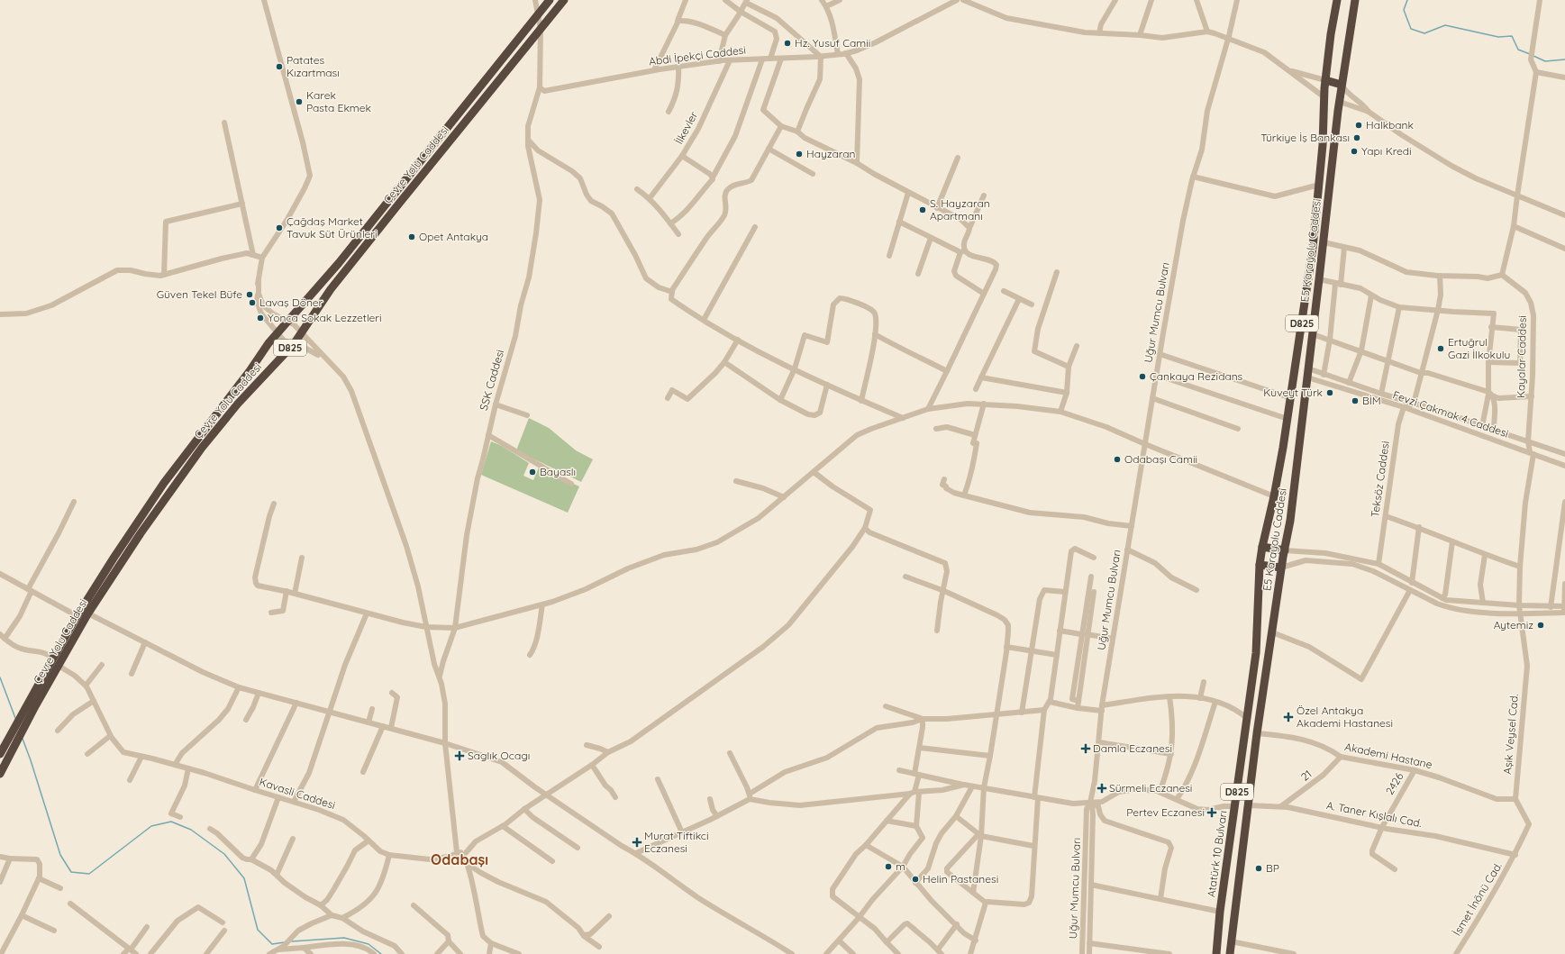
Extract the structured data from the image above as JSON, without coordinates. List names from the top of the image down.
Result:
{
  "streets": {
    "highway": [
      "Çevre Yolu Caddesi",
      "E5 Karayolu Caddesi",
      "D825",
      "Atatürk 10 Bulvarı"
    ],
    "street": [
      "Abdi İpekçi Caddesi",
      "İlkevler",
      "Uğur Mumcu Bulvarı",
      "Kayalar Caddesi",
      "SSK Caddesi",
      "Fevzi Çakmak 4 Caddesi",
      "Teksöz Caddesi",
      "Aşık Veysel Cad.",
      "Akademi Hastane",
      "21",
      "2426",
      "Kavasli Caddesi",
      "A. Taner Kışlalı Cad.",
      "İsmet İnönü Cad."
    ]
  },
  "crossings": [
    ["Abdi İpekçi Caddesi", "İlkevler"],
    ["Abdi İpekçi Caddesi", "SSK Caddesi"],
    ["Çevre Yolu Caddesi", "Kavasli Caddesi"],
    ["E5 Karayolu Caddesi", "D825"],
    ["E5 Karayolu Caddesi", "Fevzi Çakmak 4 Caddesi"],
    ["E5 Karayolu Caddesi", "Atatürk 10 Bulvarı"],
    ["D825", "Akademi Hastane"],
    ["D825", "A. Taner Kışlalı Cad."],
    ["Kayalar Caddesi", "Fevzi Çakmak 4 Caddesi"],
    ["Kayalar Caddesi", "Aşık Veysel Cad."],
    ["Fevzi Çakmak 4 Caddesi", "Teksöz Caddesi"],
    ["Aşık Veysel Cad.", "Akademi Hastane"],
    ["Akademi Hastane", "21"],
    ["Akademi Hastane", "2426"],
    ["21", "A. Taner Kışlalı Cad."],
    ["2426", "A. Taner Kışlalı Cad."],
    ["A. Taner Kışlalı Cad.", "İsmet İnönü Cad."]
  ],
  "districts": ["Odabaşı"],
  "places": {
    "other": [
      "Hz. Yusuf Camii",
      "Patates Kızartması",
      "Karek Pasta Ekmek",
      "Halkbank",
      "Türkiye İş Bankası",
      "Yapı Kredi",
      "Hayzaran",
      "S. Hayzaran Apartmanı",
      "Çağdaş Market Tavuk Süt Ürünleri",
      "Opet Antakya",
      "Güven Tekel Büfe",
      "Lavaş Döner",
      "Yonca Sokak Lezzetleri",
      "Ertuğrul Gazi İlkokulu",
      "Çankaya Rezidans",
      "Kuveyt Türk",
      "BİM",
      "Odabaşı Camii",
      "Bayaslı",
      "Aytemiz",
      "m",
      "BP",
      "Helin Pastanesi"
    ],
    "health": [
      "Özel Antakya Akademi Hastanesi",
      "Damla Eczanesi",
      "Saglık Ocagı",
      "Sürmeli Eczanesi",
      "Pertev Eczanesi",
      "Murat Tiftikci Eczanesi"
    ]
  }
}
